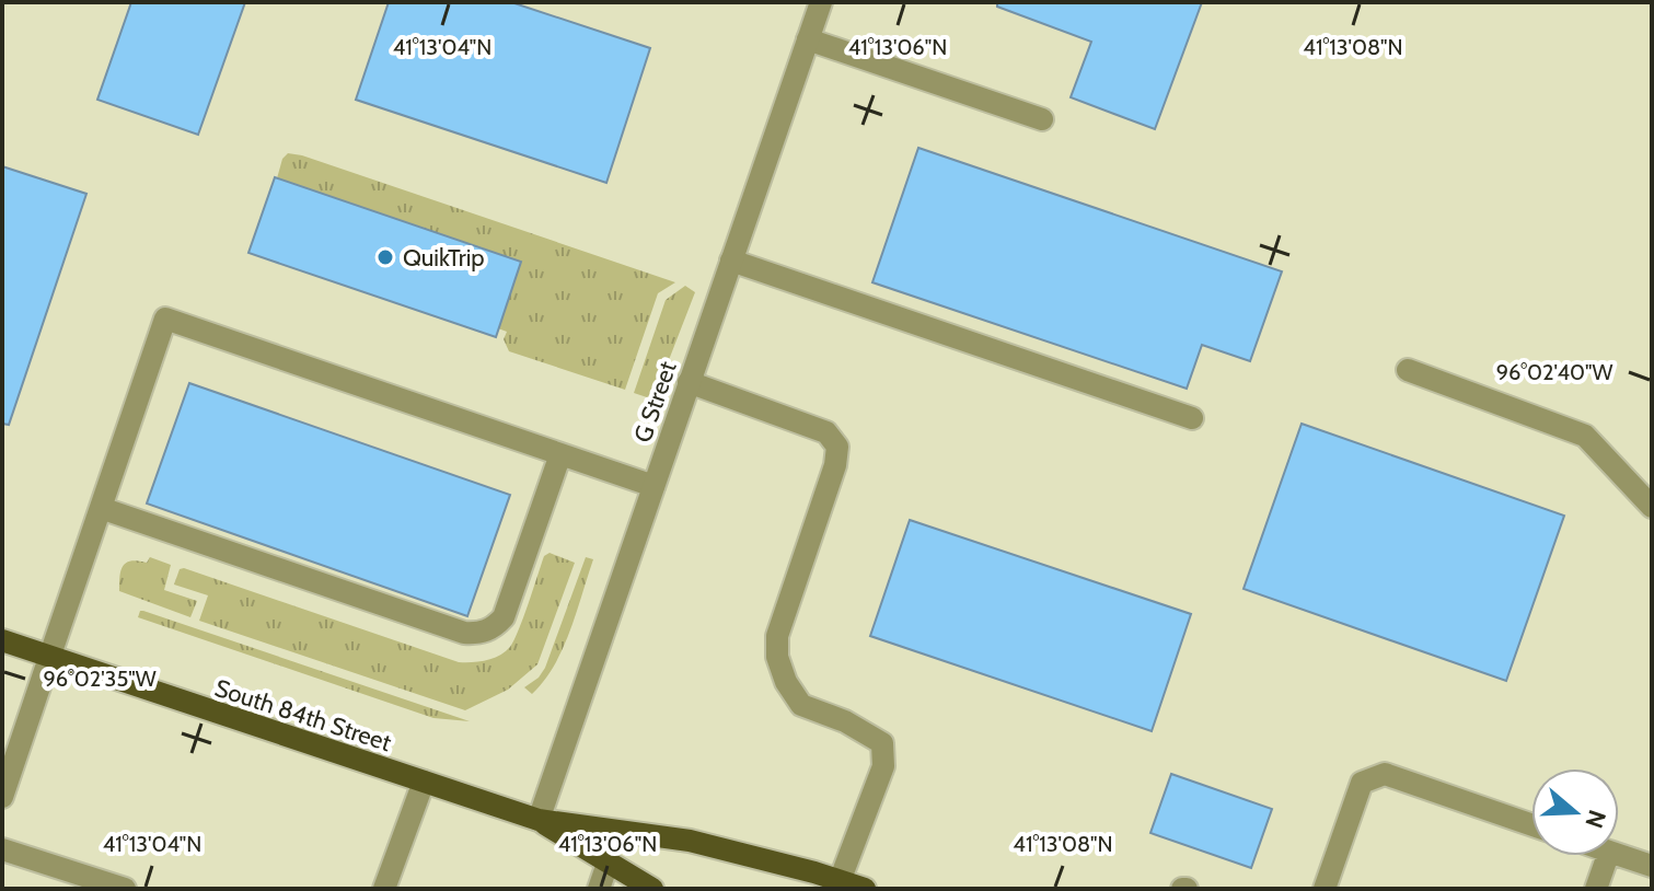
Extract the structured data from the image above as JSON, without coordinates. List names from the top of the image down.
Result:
{
  "streets": {
    "main road": ["South 84th Street"],
    "street": ["G Street"]
  },
  "crossings": [
    ["G Street", "South 84th Street"]
  ],
  "places": ["QuikTrip"],
  "north": "right",
  "coordinates": [
    "41°13'04\"N",
    "41°13'06\"N",
    "41°13'08\"N",
    "96°02'40\"W",
    "96°02'35\"W"
  ]
}
